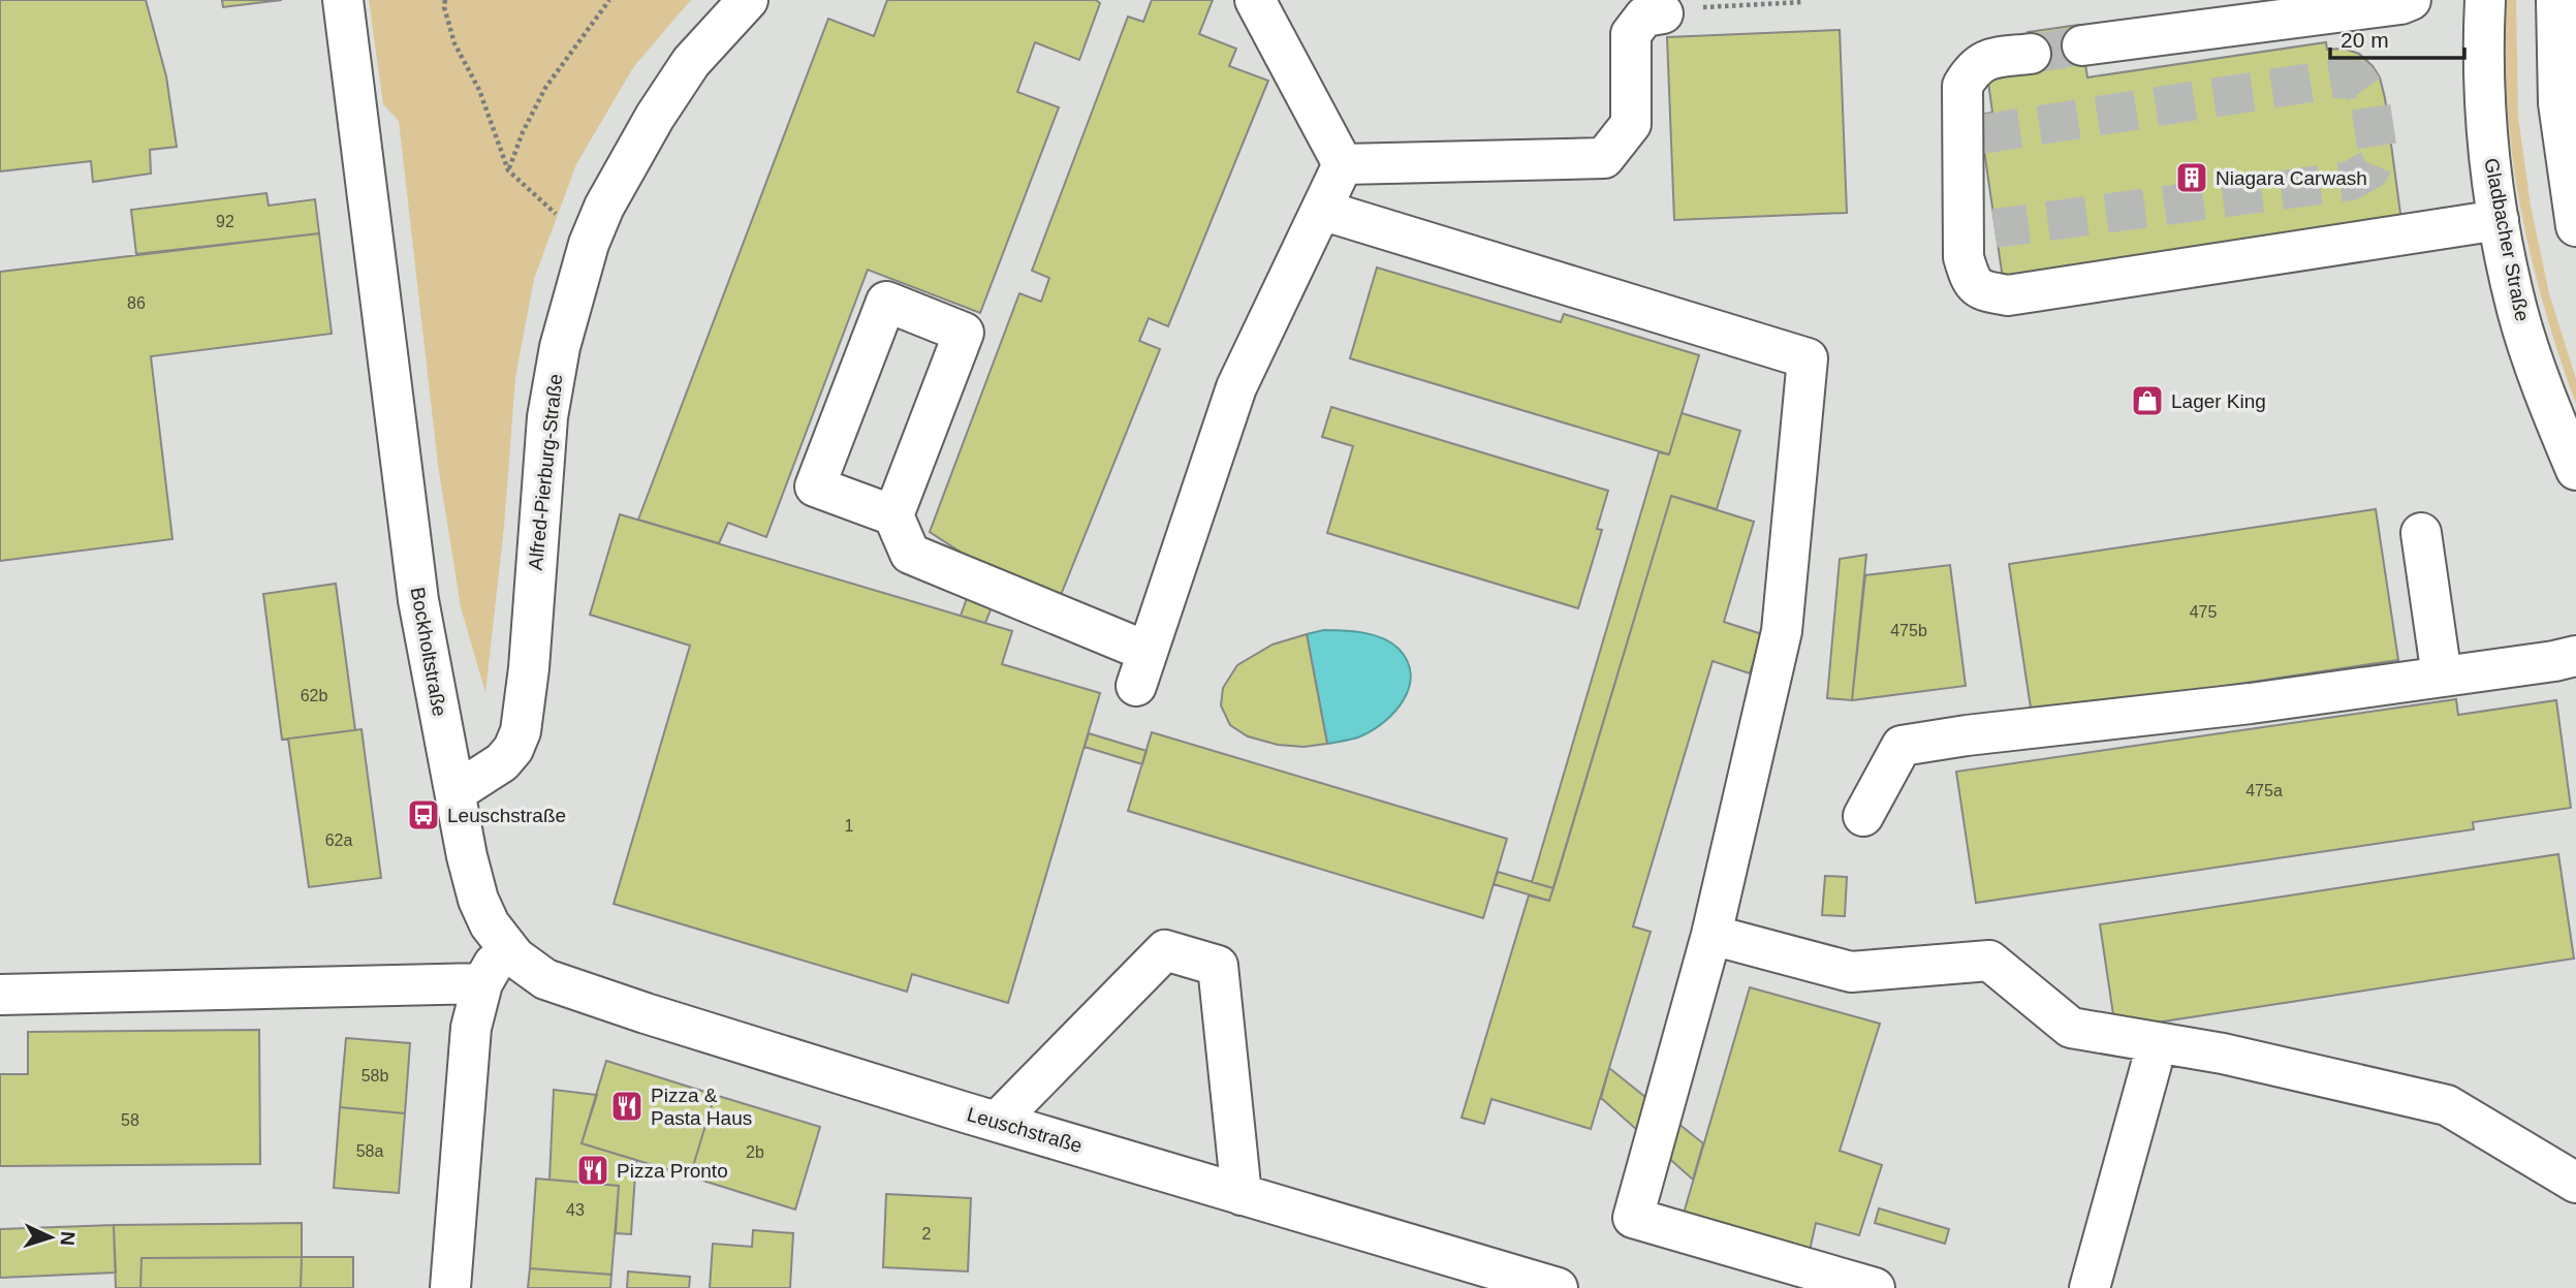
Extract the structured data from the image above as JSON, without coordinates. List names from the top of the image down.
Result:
{
  "streets": {
    "street": [
      "Gladbacher Straße",
      "Alfred-Pierburg-Straße",
      "Bockholtstraße",
      "Leuschstraße"
    ]
  },
  "crossings": [
    ["Alfred-Pierburg-Straße", "Bockholtstraße"],
    ["Bockholtstraße", "Leuschstraße"]
  ],
  "places": {
    "building": ["Niagara Carwash"],
    "shop": ["Lager King"],
    "bus stop": ["Leuschstraße"],
    "restaurant": ["Pizza & Pasta Haus", "Pizza Pronto"]
  },
  "house_numbers": [
    "92",
    "86",
    "475",
    "475b",
    "62b",
    "475a",
    "1",
    "62a",
    "58b",
    "58",
    "58a",
    "2b",
    "43",
    "2"
  ],
  "scale_bar": "20 m",
  "north": "right"
}
